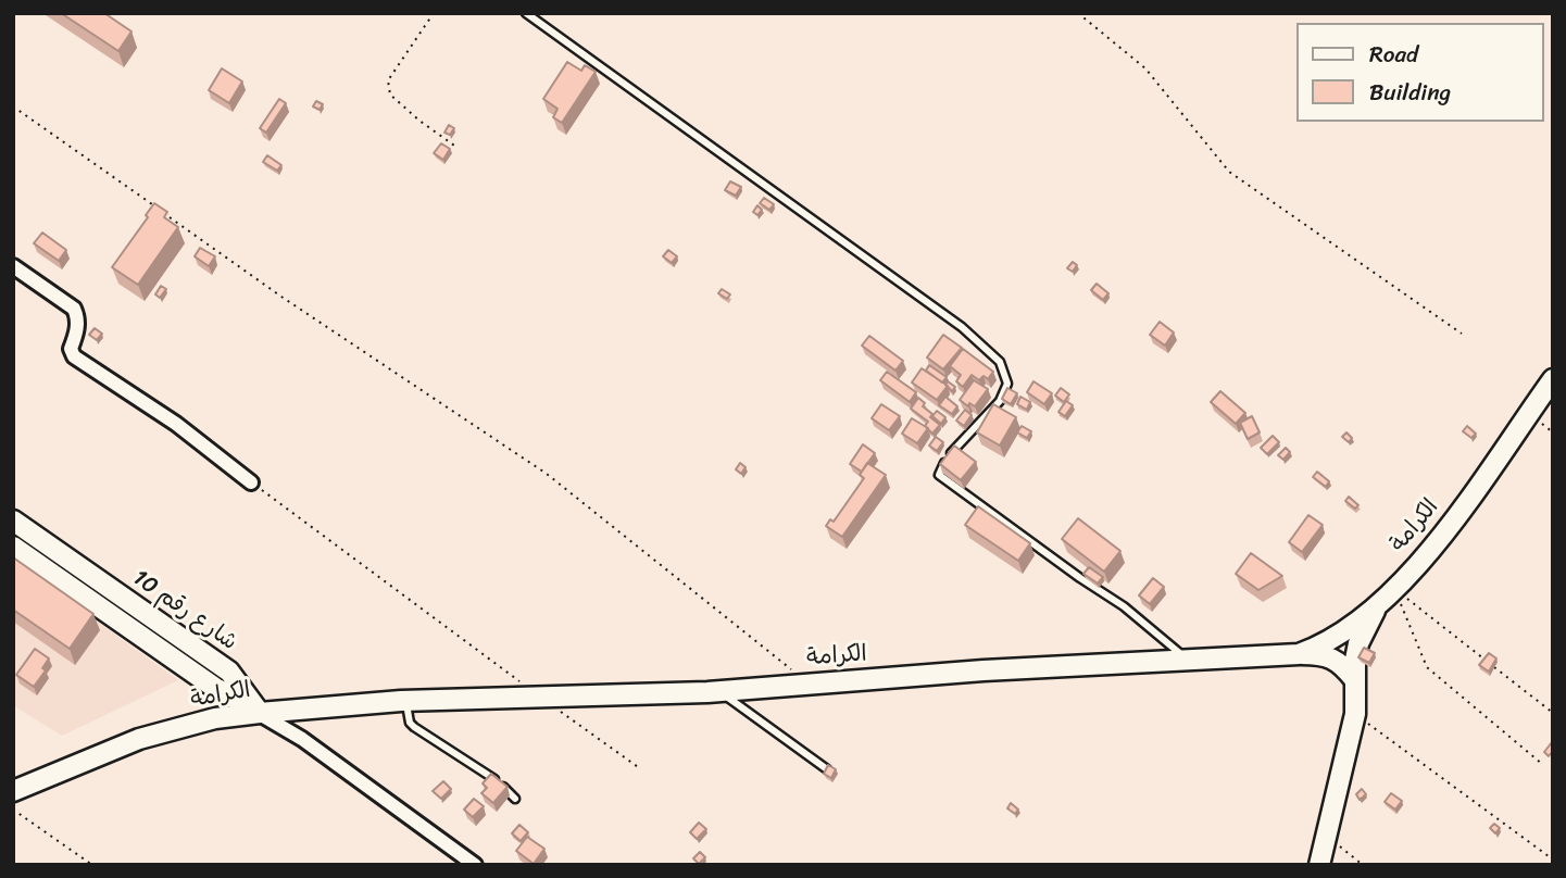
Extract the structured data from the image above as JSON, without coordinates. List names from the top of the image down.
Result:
{
  "streets": {
    "main road": ["الكرامة", "شارع رقم 10"]
  },
  "crossings": [
    ["الكرامة", "شارع رقم 10"]
  ],
  "legend": ["Road", "Building"]
}
